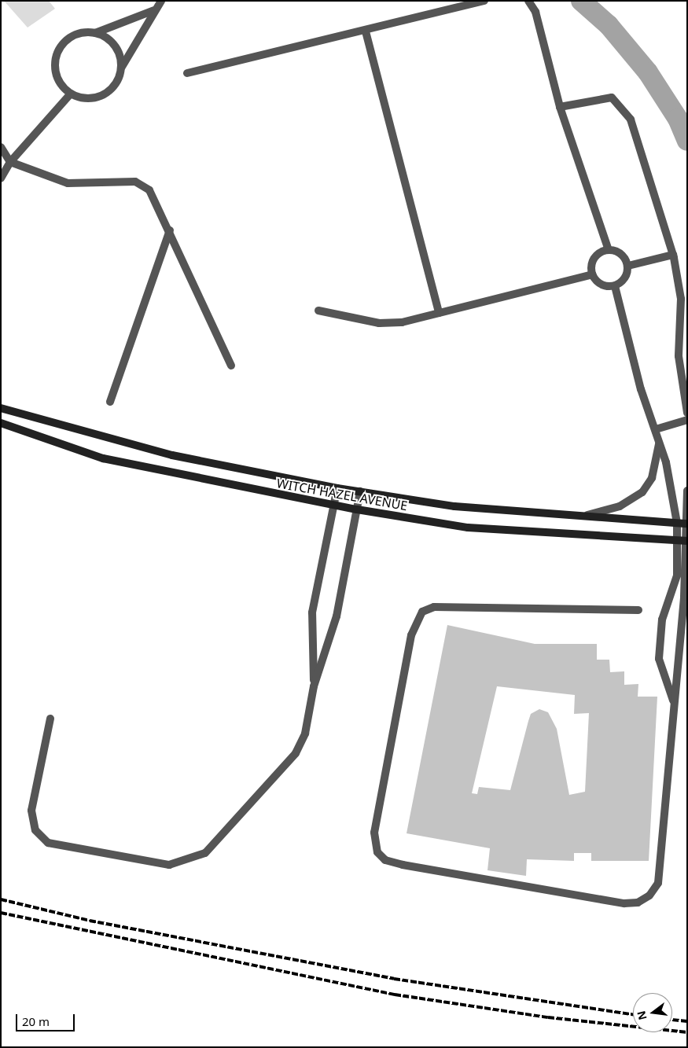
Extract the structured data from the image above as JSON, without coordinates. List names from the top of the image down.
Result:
{
  "streets": {
    "street": ["WITCH HAZEL AVENUE"]
  },
  "scale_bar": "20 m",
  "north": "left"
}
